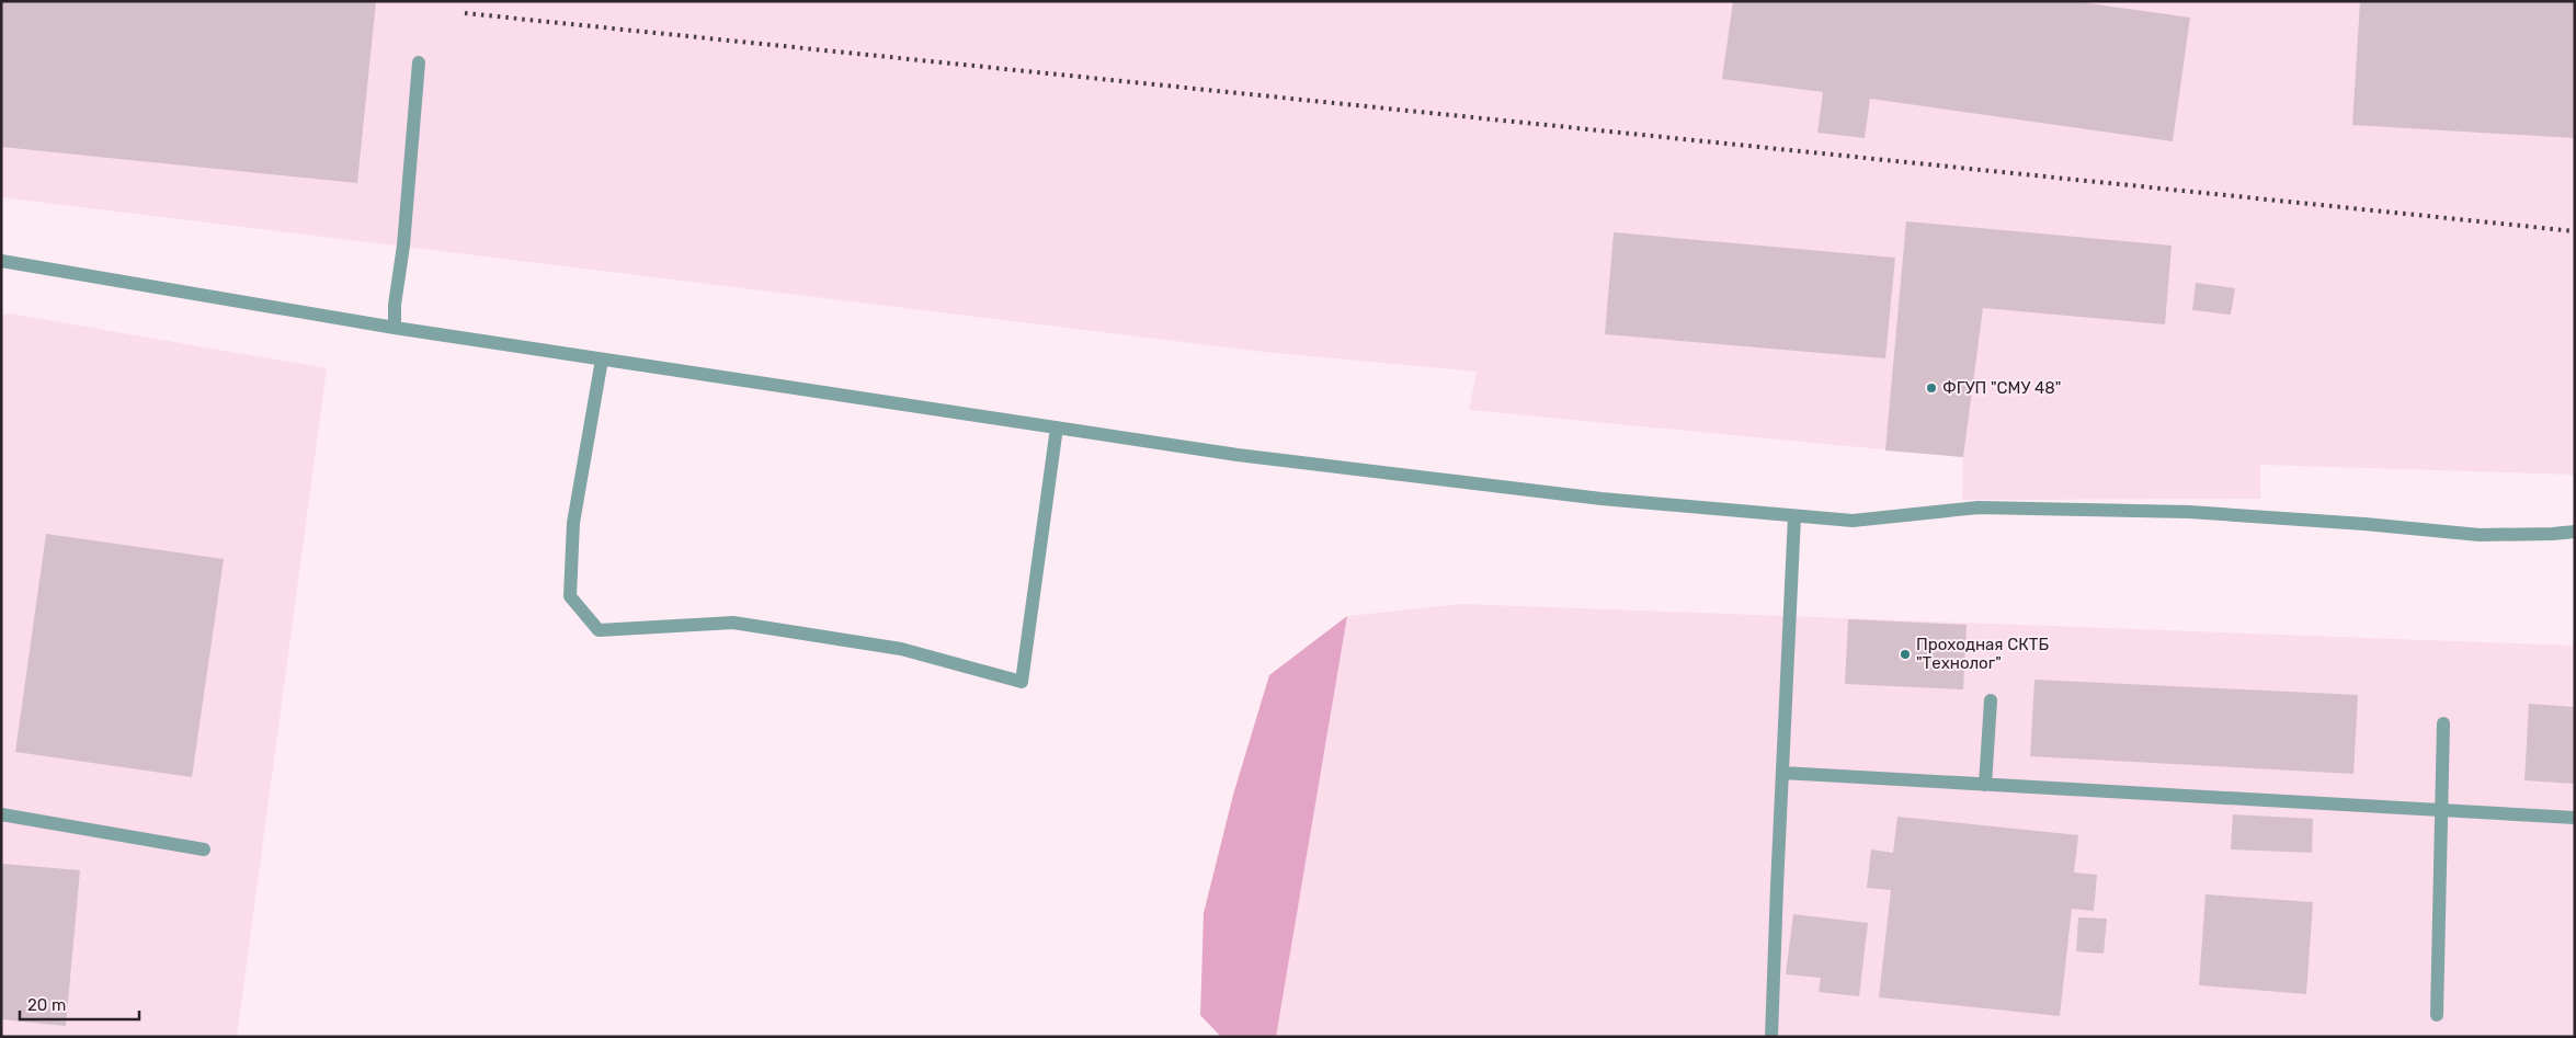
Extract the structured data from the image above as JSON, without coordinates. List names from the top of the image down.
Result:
{
  "places": ["ФГУП \"СМУ 48\"", "Проходная СКТБ \"Технолог\""],
  "scale_bar": "20 m"
}
